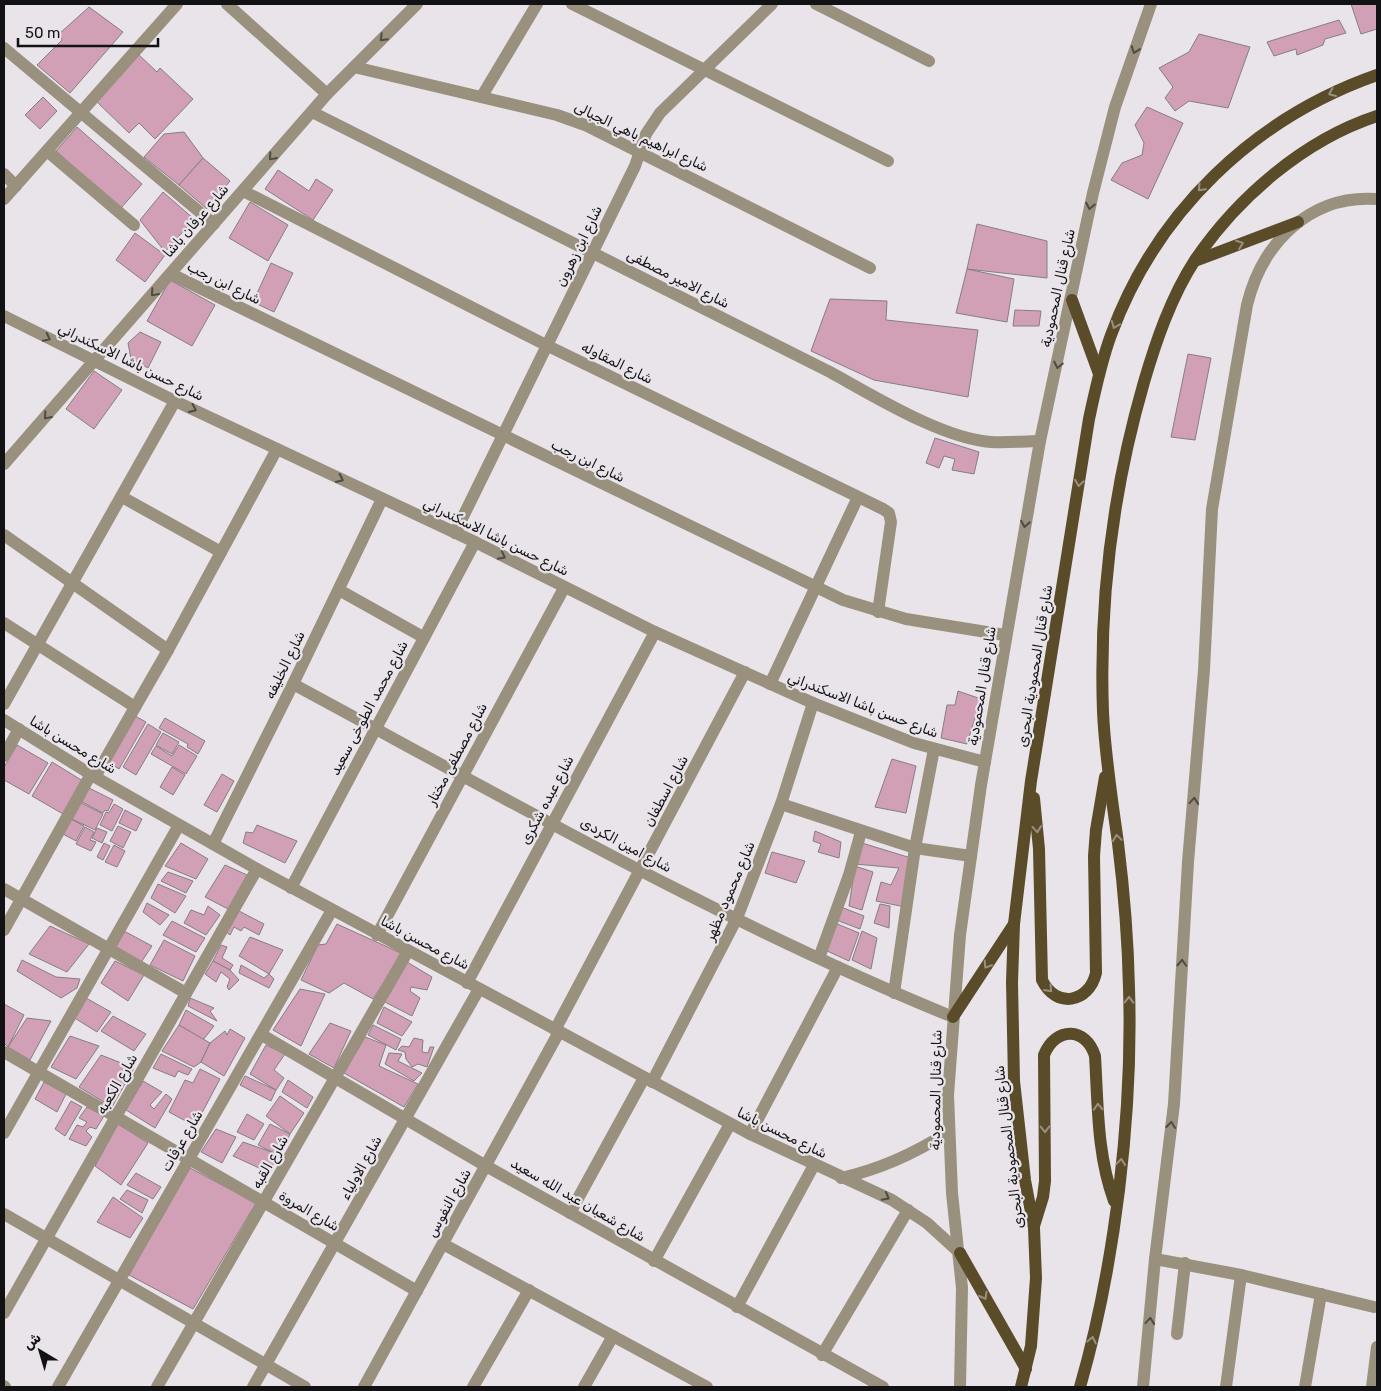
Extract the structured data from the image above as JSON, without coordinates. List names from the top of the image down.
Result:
{
  "streets": {
    "main road": ["شارع قنال المحمودية البحرى"],
    "street": [
      "شارع ابراهيم باهي الجبالى",
      "شارع عرفان باشا",
      "شارع ابن زهرون",
      "شارع الامير مصطفى",
      "شارع ابن رجب",
      "شارع قنال المحمودية",
      "شارع حسن باشا الاسكندراني",
      "شارع المقاوله",
      "شارع الخليفه",
      "شارع محمد الطوخى سعيد",
      "شارع محسن باشا",
      "شارع مصطفى مختار",
      "شارع اسطفان",
      "شارع عبده شكرى",
      "شارع امين الكردى",
      "شارع محمود مظهر",
      "شارع الكعبه",
      "شارع عرفات",
      "شارع القبه",
      "شارع الاولياء",
      "شارع شعبان عبد الله سعيد",
      "شارع النفوس",
      "شارع المروة"
    ]
  },
  "crossings": [
    ["شارع ابراهيم باهي الجبالى", "شارع عرفان باشا"],
    ["شارع ابراهيم باهي الجبالى", "شارع ابن زهرون"],
    ["شارع عرفان باشا", "شارع الامير مصطفى"],
    ["شارع عرفان باشا", "شارع ابن رجب"],
    ["شارع عرفان باشا", "شارع حسن باشا الاسكندراني"],
    ["شارع عرفان باشا", "شارع المقاوله"],
    ["شارع ابن زهرون", "شارع الامير مصطفى"],
    ["شارع ابن زهرون", "شارع ابن رجب"],
    ["شارع ابن زهرون", "شارع حسن باشا الاسكندراني"],
    ["شارع ابن زهرون", "شارع المقاوله"],
    ["شارع الامير مصطفى", "شارع قنال المحمودية"],
    ["شارع ابن رجب", "شارع قنال المحمودية"],
    ["شارع ابن رجب", "شارع المقاوله"],
    ["شارع قنال المحمودية", "شارع حسن باشا الاسكندراني"],
    ["شارع قنال المحمودية", "شارع محسن باشا"],
    ["شارع قنال المحمودية", "شارع امين الكردى"],
    ["شارع حسن باشا الاسكندراني", "شارع الخليفه"],
    ["شارع حسن باشا الاسكندراني", "شارع محمد الطوخى سعيد"],
    ["شارع حسن باشا الاسكندراني", "شارع مصطفى مختار"],
    ["شارع حسن باشا الاسكندراني", "شارع اسطفان"],
    ["شارع حسن باشا الاسكندراني", "شارع عبده شكرى"],
    ["شارع حسن باشا الاسكندراني", "شارع محمود مظهر"],
    ["شارع الخليفه", "شارع محسن باشا"],
    ["شارع الخليفه", "شارع امين الكردى"],
    ["شارع محمد الطوخى سعيد", "شارع محسن باشا"],
    ["شارع محمد الطوخى سعيد", "شارع امين الكردى"],
    ["شارع محسن باشا", "شارع مصطفى مختار"],
    ["شارع محسن باشا", "شارع اسطفان"],
    ["شارع محسن باشا", "شارع عبده شكرى"],
    ["شارع محسن باشا", "شارع محمود مظهر"],
    ["شارع محسن باشا", "شارع الكعبه"],
    ["شارع محسن باشا", "شارع عرفات"],
    ["شارع محسن باشا", "شارع القبه"],
    ["شارع محسن باشا", "شارع الاولياء"],
    ["شارع محسن باشا", "شارع النفوس"],
    ["شارع مصطفى مختار", "شارع امين الكردى"],
    ["شارع اسطفان", "شارع امين الكردى"],
    ["شارع اسطفان", "شارع النفوس"],
    ["شارع عبده شكرى", "شارع امين الكردى"],
    ["شارع امين الكردى", "شارع محمود مظهر"],
    ["شارع محمود مظهر", "شارع شعبان عبد الله سعيد"],
    ["شارع الكعبه", "شارع المروة"],
    ["شارع عرفات", "شارع شعبان عبد الله سعيد"],
    ["شارع عرفات", "شارع المروة"],
    ["شارع القبه", "شارع شعبان عبد الله سعيد"],
    ["شارع القبه", "شارع المروة"],
    ["شارع الاولياء", "شارع شعبان عبد الله سعيد"],
    ["شارع الاولياء", "شارع المروة"],
    ["شارع شعبان عبد الله سعيد", "شارع النفوس"],
    ["شارع النفوس", "شارع المروة"]
  ],
  "one_way": ["شارع قنال المحمودية", "شارع حسن باشا الاسكندراني"],
  "scale_bar": "50 m",
  "north": "top left"
}
